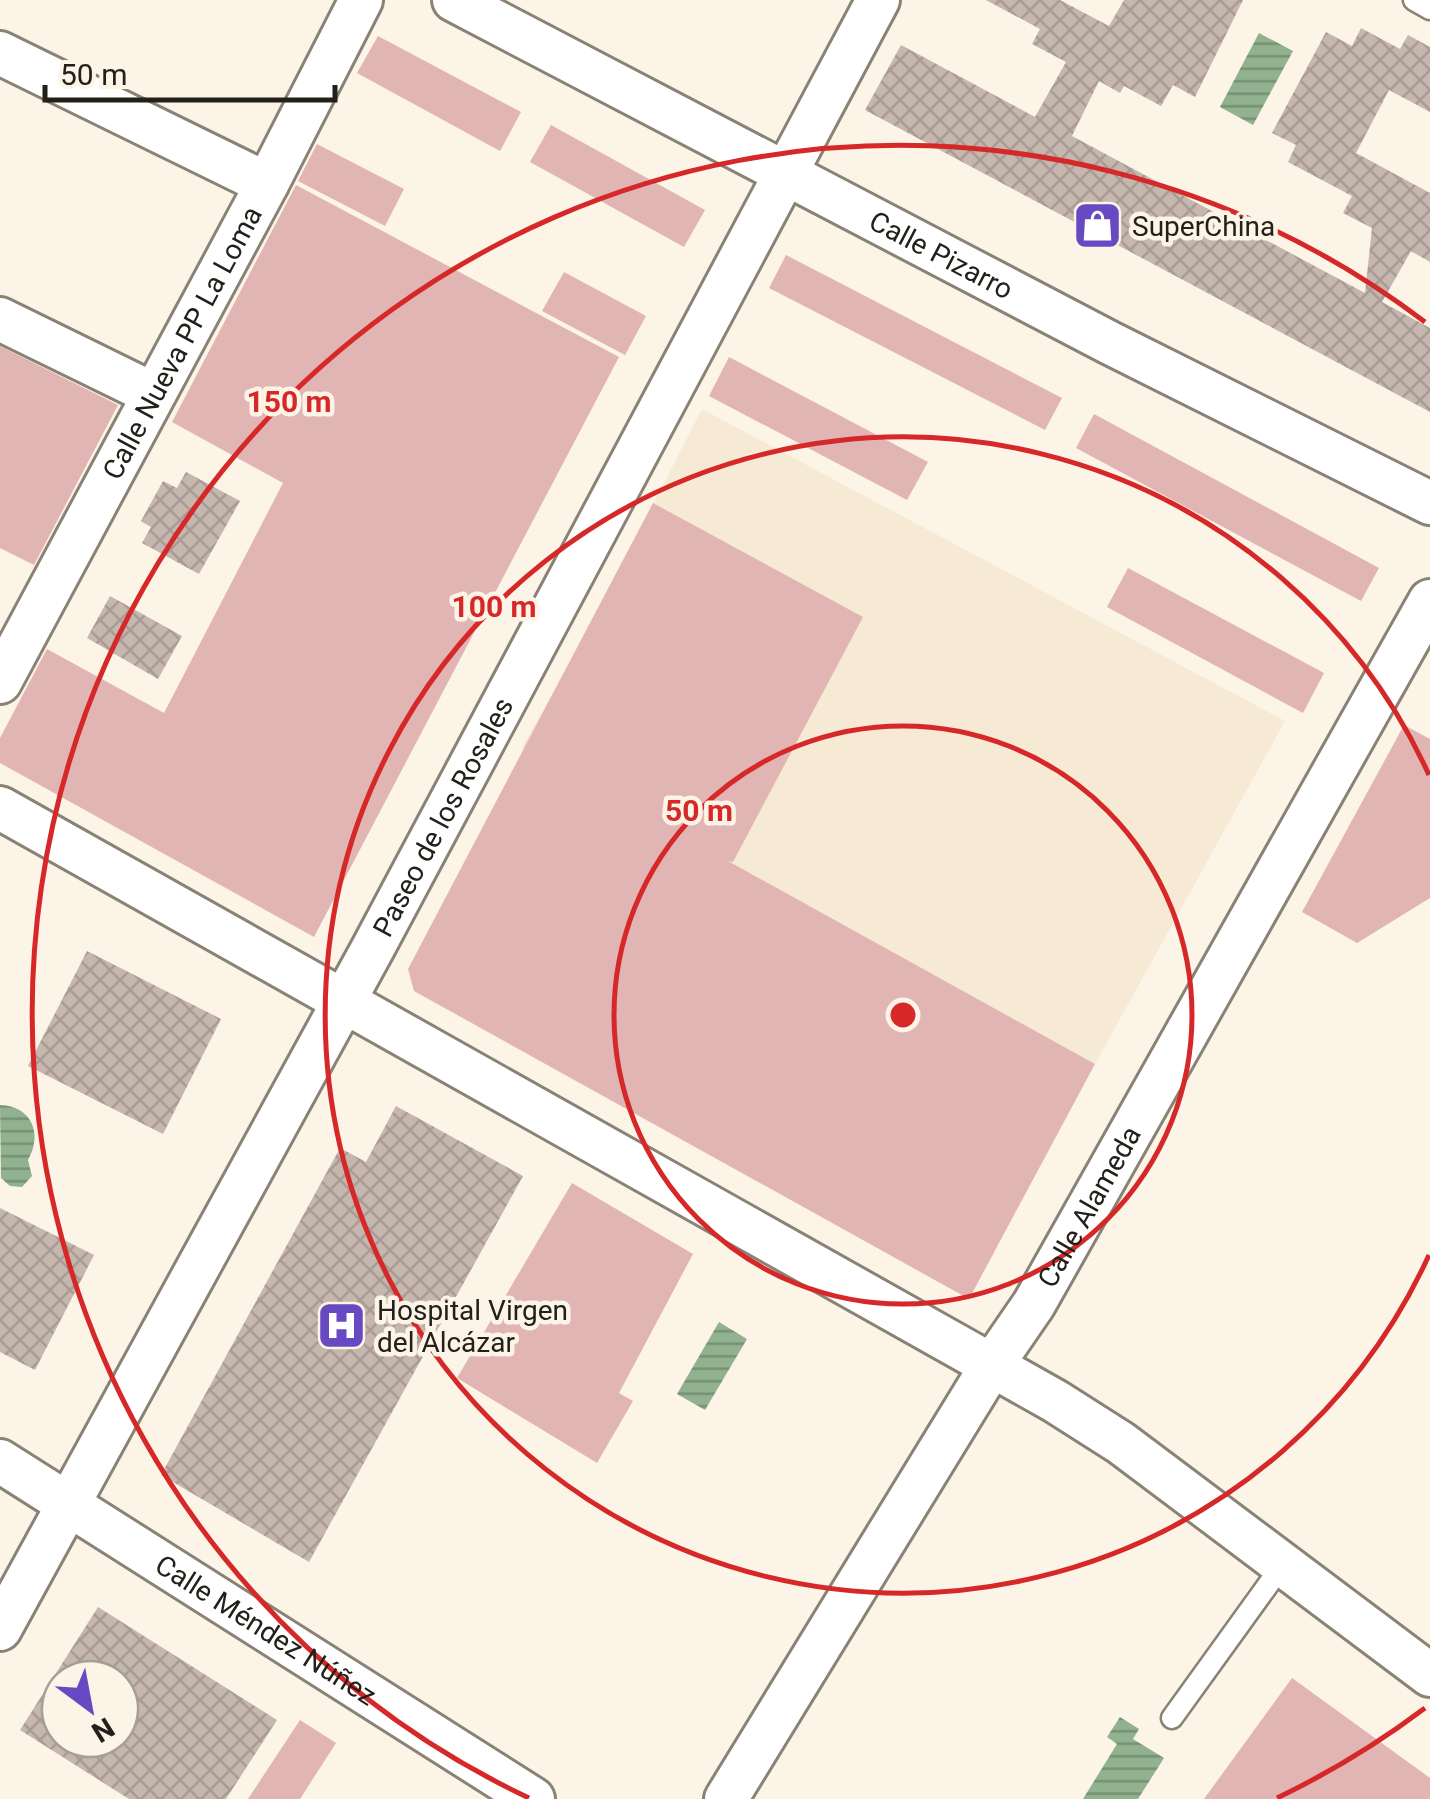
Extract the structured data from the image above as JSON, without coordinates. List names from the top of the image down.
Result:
{
  "streets": {
    "street": [
      "Calle Pizarro",
      "Calle Nueva PP La Loma",
      "Paseo de los Rosales",
      "Calle Alameda",
      "Calle Méndez Núñez"
    ]
  },
  "crossings": [
    ["Calle Pizarro", "Paseo de los Rosales"],
    ["Paseo de los Rosales", "Calle Méndez Núñez"]
  ],
  "places": {
    "shop": ["SuperChina"],
    "hospital": ["Hospital Virgen del Alcázar"]
  },
  "scale_bar": "50 m",
  "north": "bottom right",
  "rings": ["150 m", "100 m", "50 m"]
}
